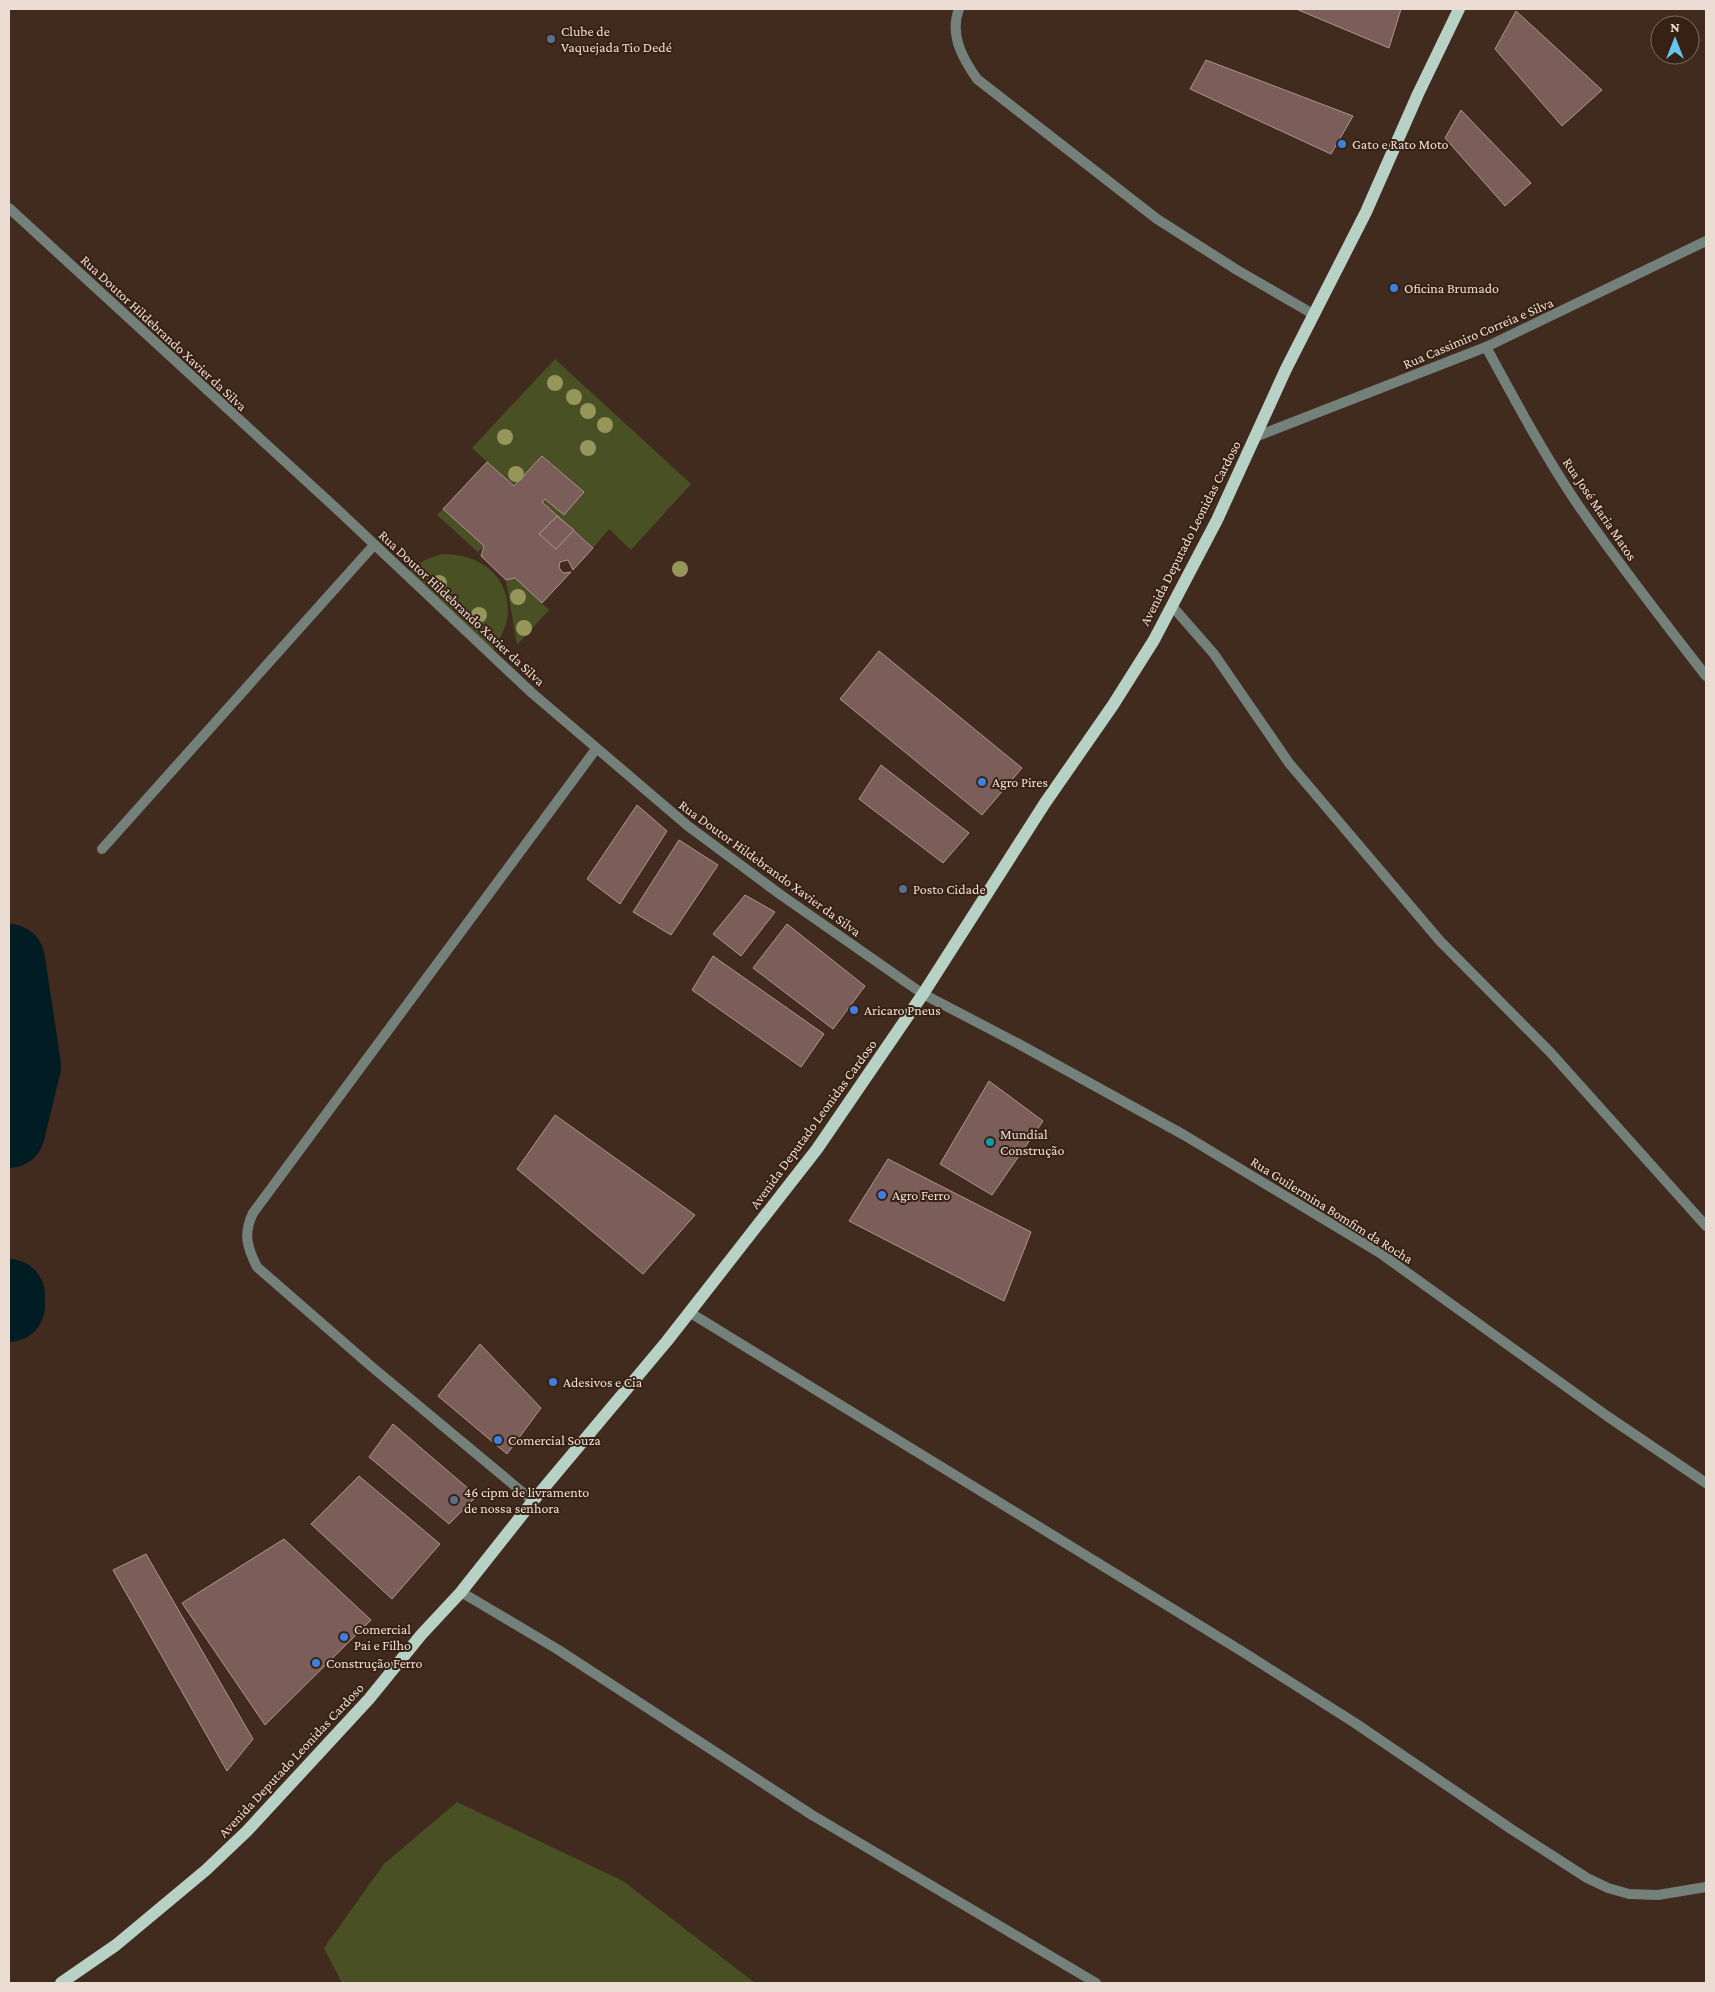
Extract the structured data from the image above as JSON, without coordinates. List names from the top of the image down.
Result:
{
  "streets": {
    "main road": ["Avenida Deputado Leonidas Cardoso"],
    "street": [
      "Rua Doutor Hildebrando Xavier da Silva",
      "Rua Cassimiro Correia e Silva",
      "Rua José Maria Matos",
      "Rua Guilermina Bomfim da Rocha"
    ]
  },
  "crossings": [
    ["Rua Doutor Hildebrando Xavier da Silva", "Avenida Deputado Leonidas Cardoso"],
    ["Rua Doutor Hildebrando Xavier da Silva", "Rua Guilermina Bomfim da Rocha"],
    ["Rua Cassimiro Correia e Silva", "Rua José Maria Matos"],
    ["Rua Cassimiro Correia e Silva", "Avenida Deputado Leonidas Cardoso"],
    ["Avenida Deputado Leonidas Cardoso", "Rua Guilermina Bomfim da Rocha"]
  ],
  "places": [
    "Clube de Vaquejada Tio Dedé",
    "Gato e Rato Moto",
    "Oficina Brumado",
    "Agro Pires",
    "Posto Cidade",
    "Aricaro Pneus",
    "Mundial Construção",
    "Agro Ferro",
    "Adesivos e Cia",
    "Comercial Souza",
    "46 cipm de livramento de nossa senhora",
    "Comercial Pai e Filho",
    "Construção Ferro"
  ],
  "north": "top"
}
